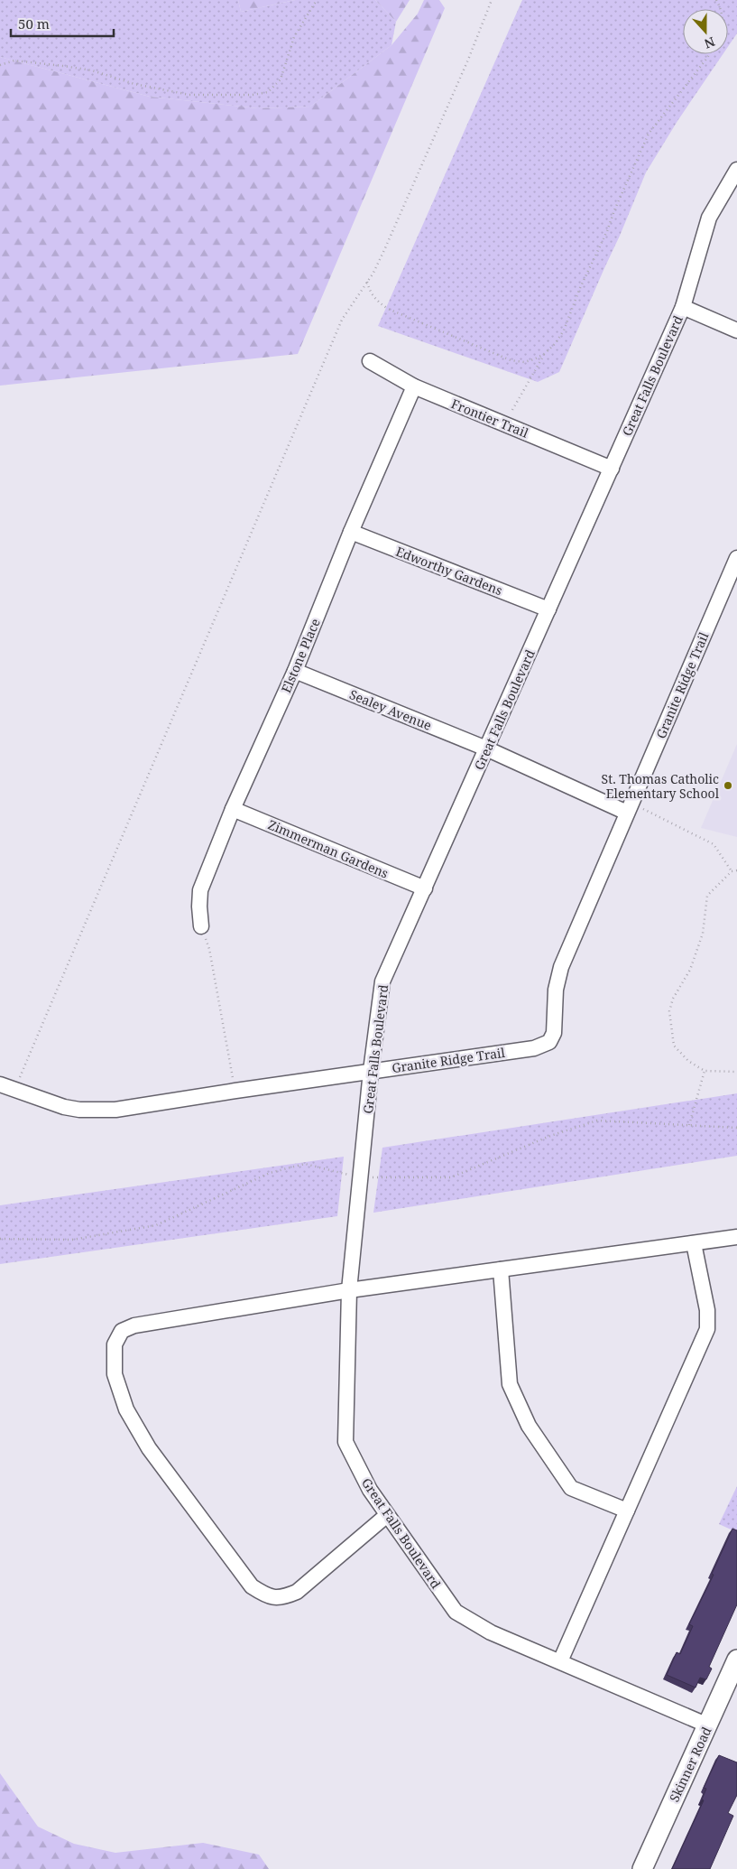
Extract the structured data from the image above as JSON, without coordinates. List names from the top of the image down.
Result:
{
  "streets": {
    "street": [
      "Great Falls Boulevard",
      "Frontier Trail",
      "Edworthy Gardens",
      "Elstone Place",
      "Granite Ridge Trail",
      "Sealey Avenue",
      "Zimmerman Gardens",
      "Skinner Road"
    ]
  },
  "crossings": [
    ["Great Falls Boulevard", "Frontier Trail"],
    ["Great Falls Boulevard", "Edworthy Gardens"],
    ["Great Falls Boulevard", "Granite Ridge Trail"],
    ["Great Falls Boulevard", "Sealey Avenue"],
    ["Great Falls Boulevard", "Zimmerman Gardens"],
    ["Great Falls Boulevard", "Skinner Road"],
    ["Frontier Trail", "Elstone Place"],
    ["Edworthy Gardens", "Elstone Place"],
    ["Elstone Place", "Sealey Avenue"],
    ["Elstone Place", "Zimmerman Gardens"]
  ],
  "places": ["St. Thomas Catholic Elementary School"],
  "scale_bar": "50 m",
  "north": "bottom"
}
